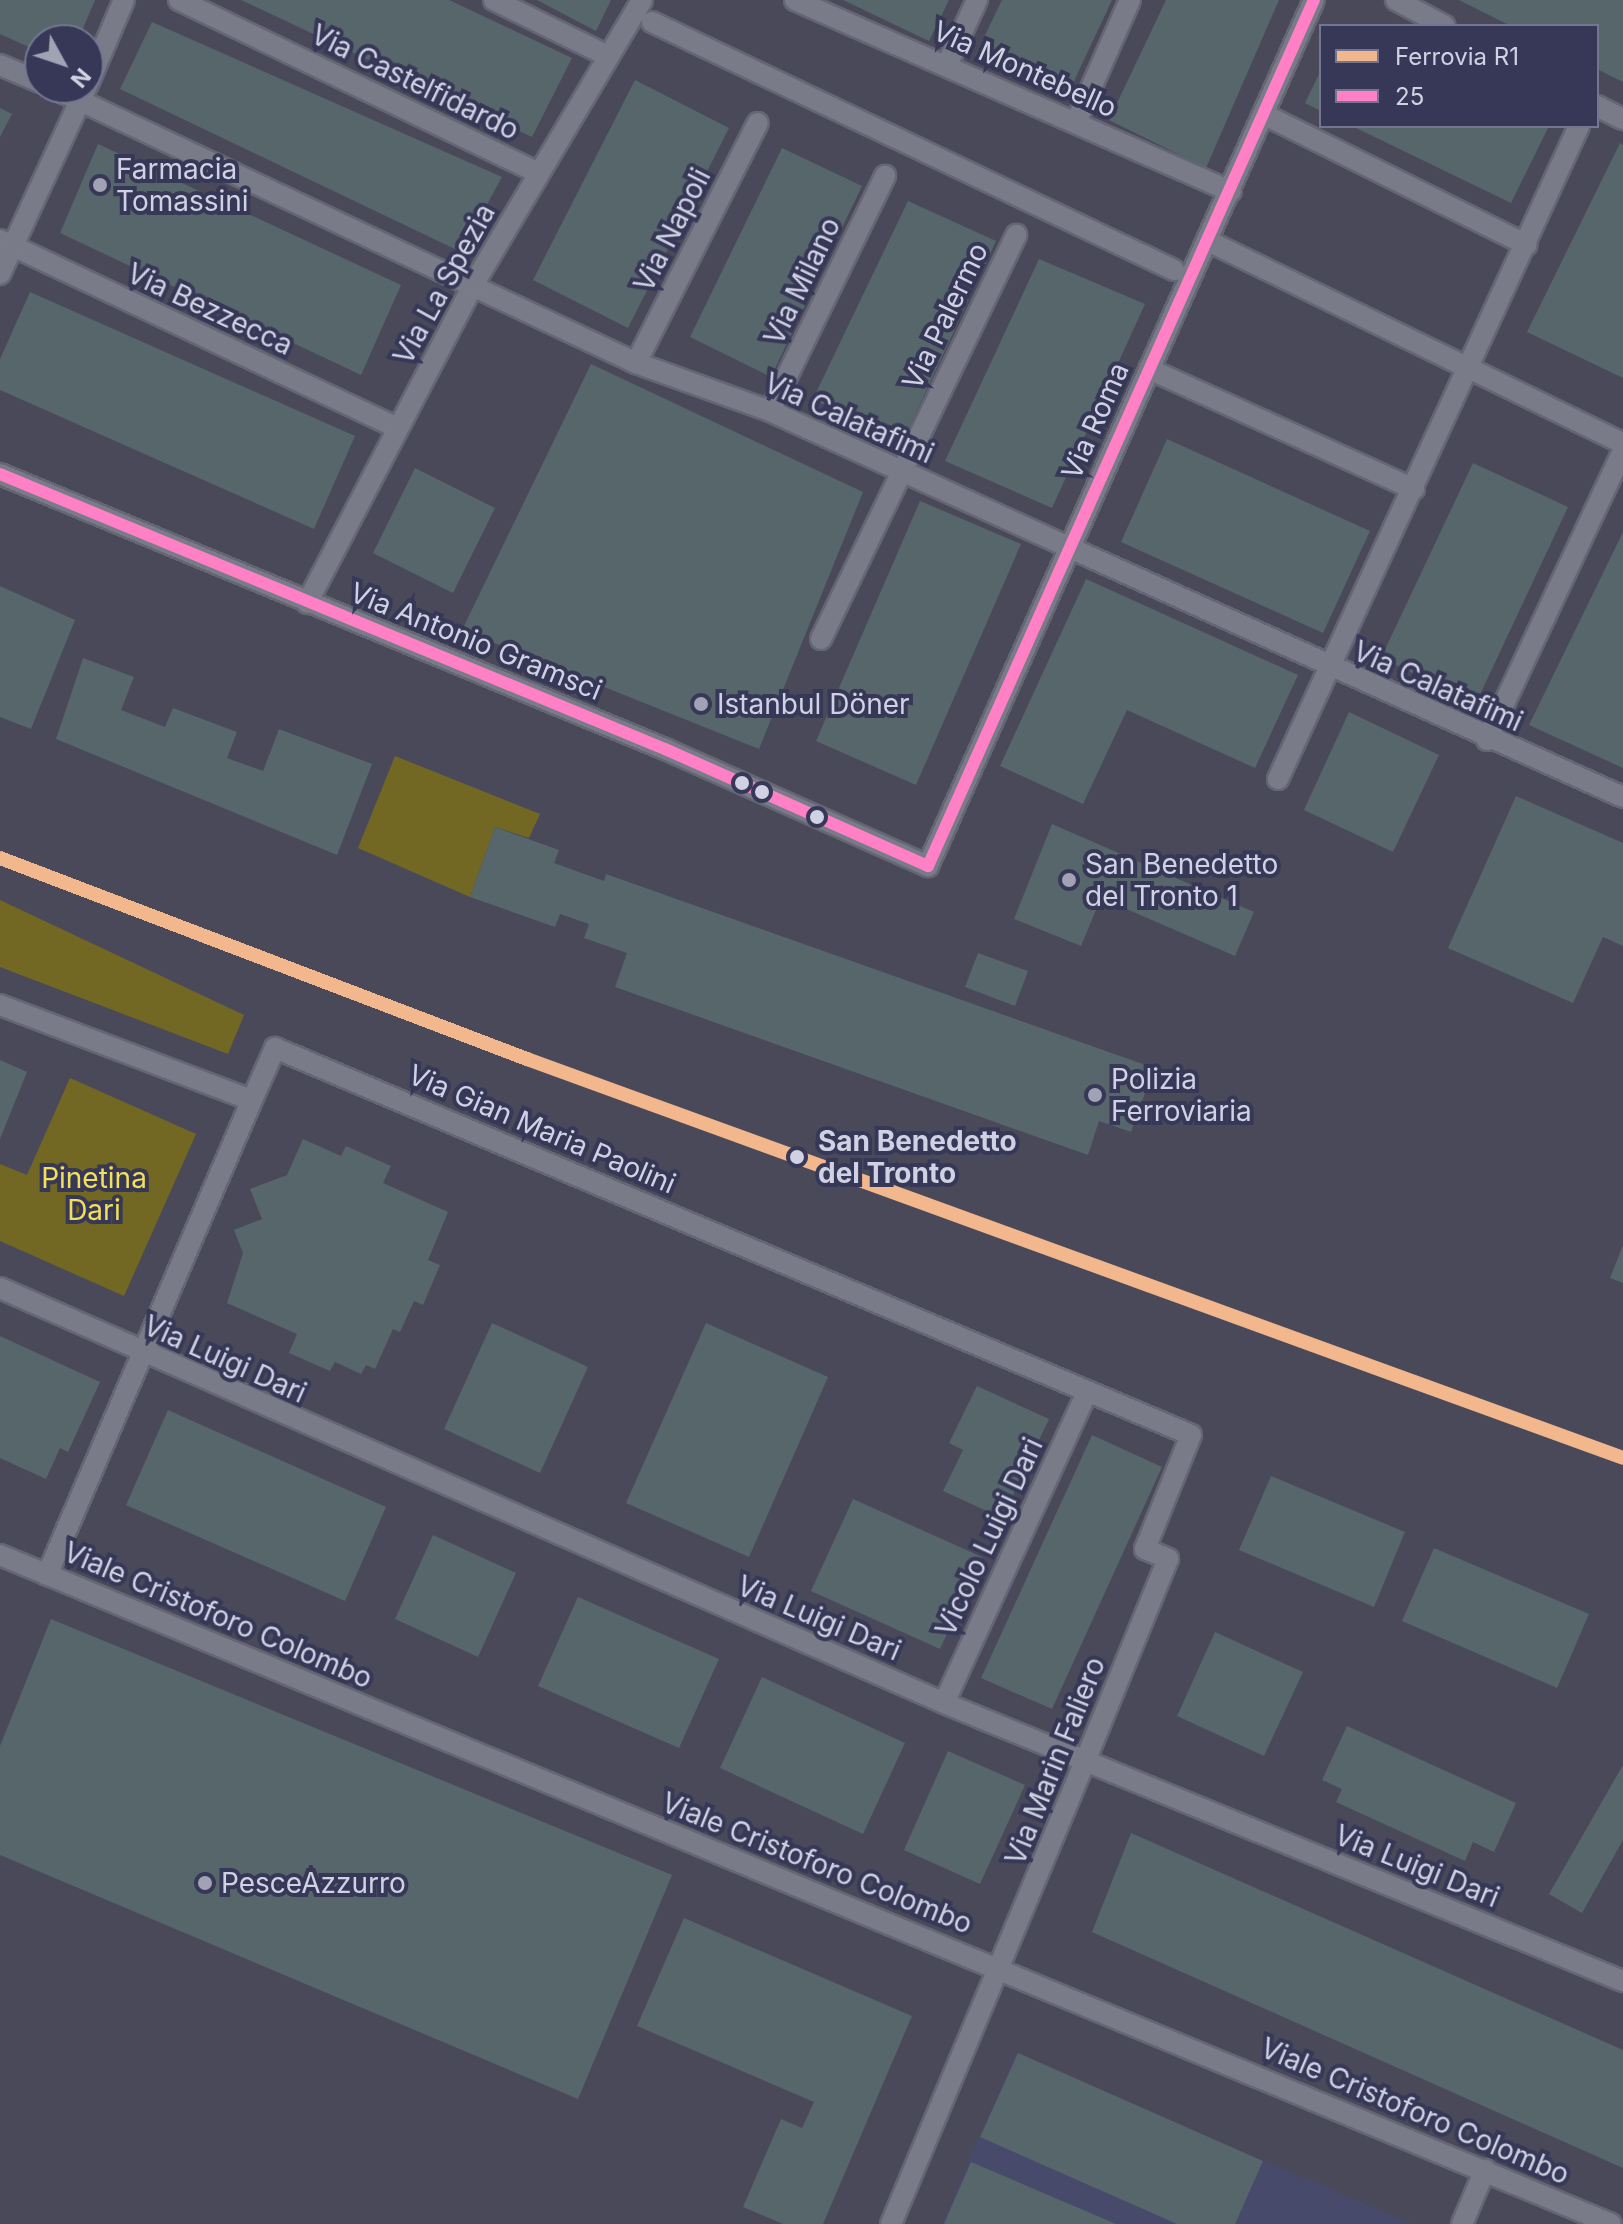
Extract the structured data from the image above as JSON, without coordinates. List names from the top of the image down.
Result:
{
  "streets": {
    "street": [
      "Via Montebello",
      "Via Castelfidardo",
      "Via Napoli",
      "Via Milano",
      "Via La Spezia",
      "Via Bezzecca",
      "Via Palermo",
      "Via Calatafimi",
      "Via Roma",
      "Via Antonio Gramsci",
      "Via Gian Maria Paolini",
      "Via Luigi Dari",
      "Vicolo Luigi Dari",
      "Viale Cristoforo Colombo",
      "Via Marin Faliero"
    ]
  },
  "crossings": [
    ["Via Montebello", "Via Roma"],
    ["Via Castelfidardo", "Via La Spezia"],
    ["Via Napoli", "Via Calatafimi"],
    ["Via Milano", "Via Calatafimi"],
    ["Via La Spezia", "Via Bezzecca"],
    ["Via La Spezia", "Via Calatafimi"],
    ["Via La Spezia", "Via Antonio Gramsci"],
    ["Via Palermo", "Via Calatafimi"],
    ["Via Calatafimi", "Via Roma"],
    ["Via Roma", "Via Antonio Gramsci"],
    ["Via Gian Maria Paolini", "Vicolo Luigi Dari"],
    ["Via Gian Maria Paolini", "Via Marin Faliero"],
    ["Via Luigi Dari", "Vicolo Luigi Dari"],
    ["Via Luigi Dari", "Via Marin Faliero"],
    ["Vicolo Luigi Dari", "Via Marin Faliero"],
    ["Viale Cristoforo Colombo", "Via Marin Faliero"]
  ],
  "parks": ["Pinetina Dari"],
  "places": [
    "Farmacia Tomassini",
    "Istanbul Döner",
    "San Benedetto del Tronto 1",
    "Polizia Ferroviaria",
    "San Benedetto del Tronto",
    "PesceAzzurro"
  ],
  "lines": ["transit line 25", "rail line R1"],
  "legend": ["Ferrovia R1", "25"],
  "north": "bottom right"
}
